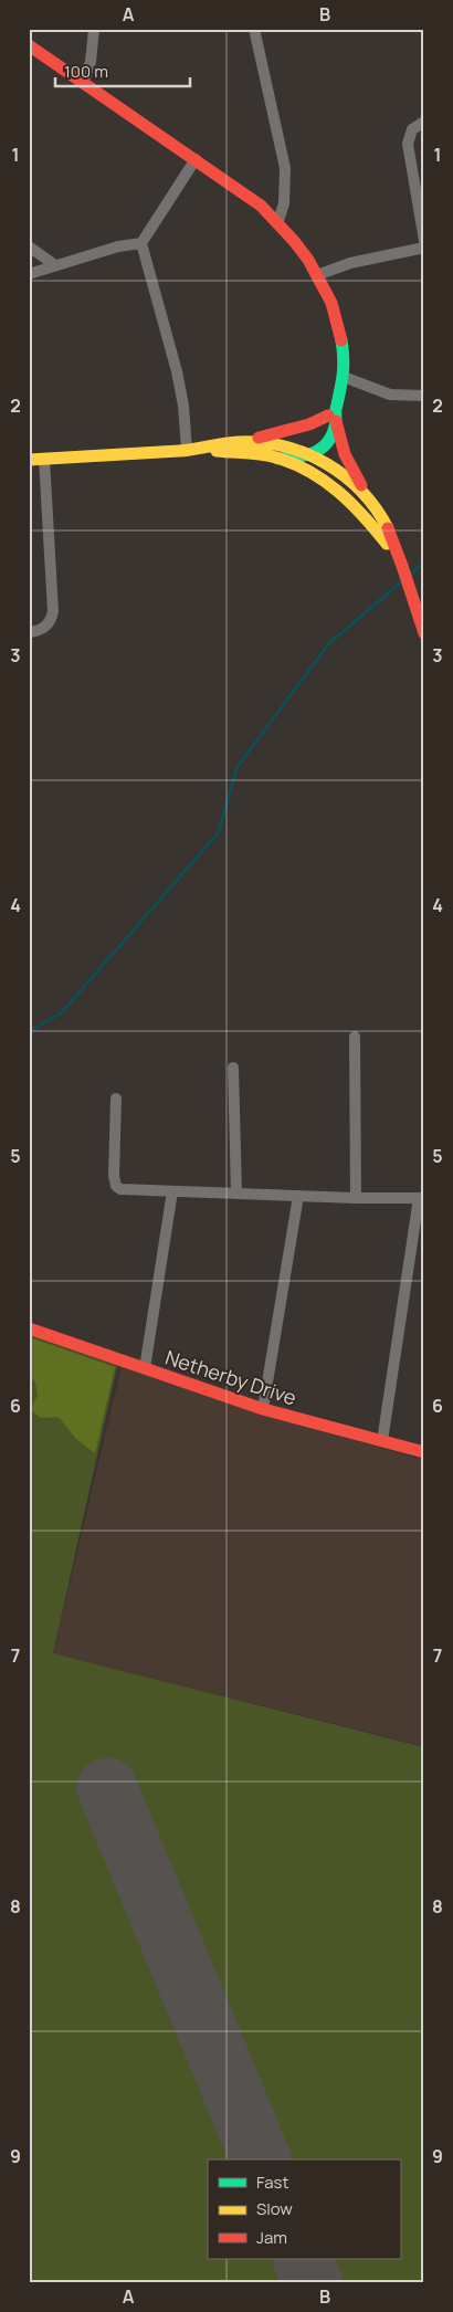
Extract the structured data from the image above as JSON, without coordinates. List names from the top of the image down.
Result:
{
  "streets": {
    "street": ["Netherby Drive"]
  },
  "legend": ["Fast", "Slow", "Jam"],
  "scale_bar": "100 m",
  "grid": {
    "columns": ["A", "B"],
    "rows": [
      "1",
      "2",
      "3",
      "4",
      "5",
      "6",
      "7",
      "8",
      "9"
    ]
  }
}
